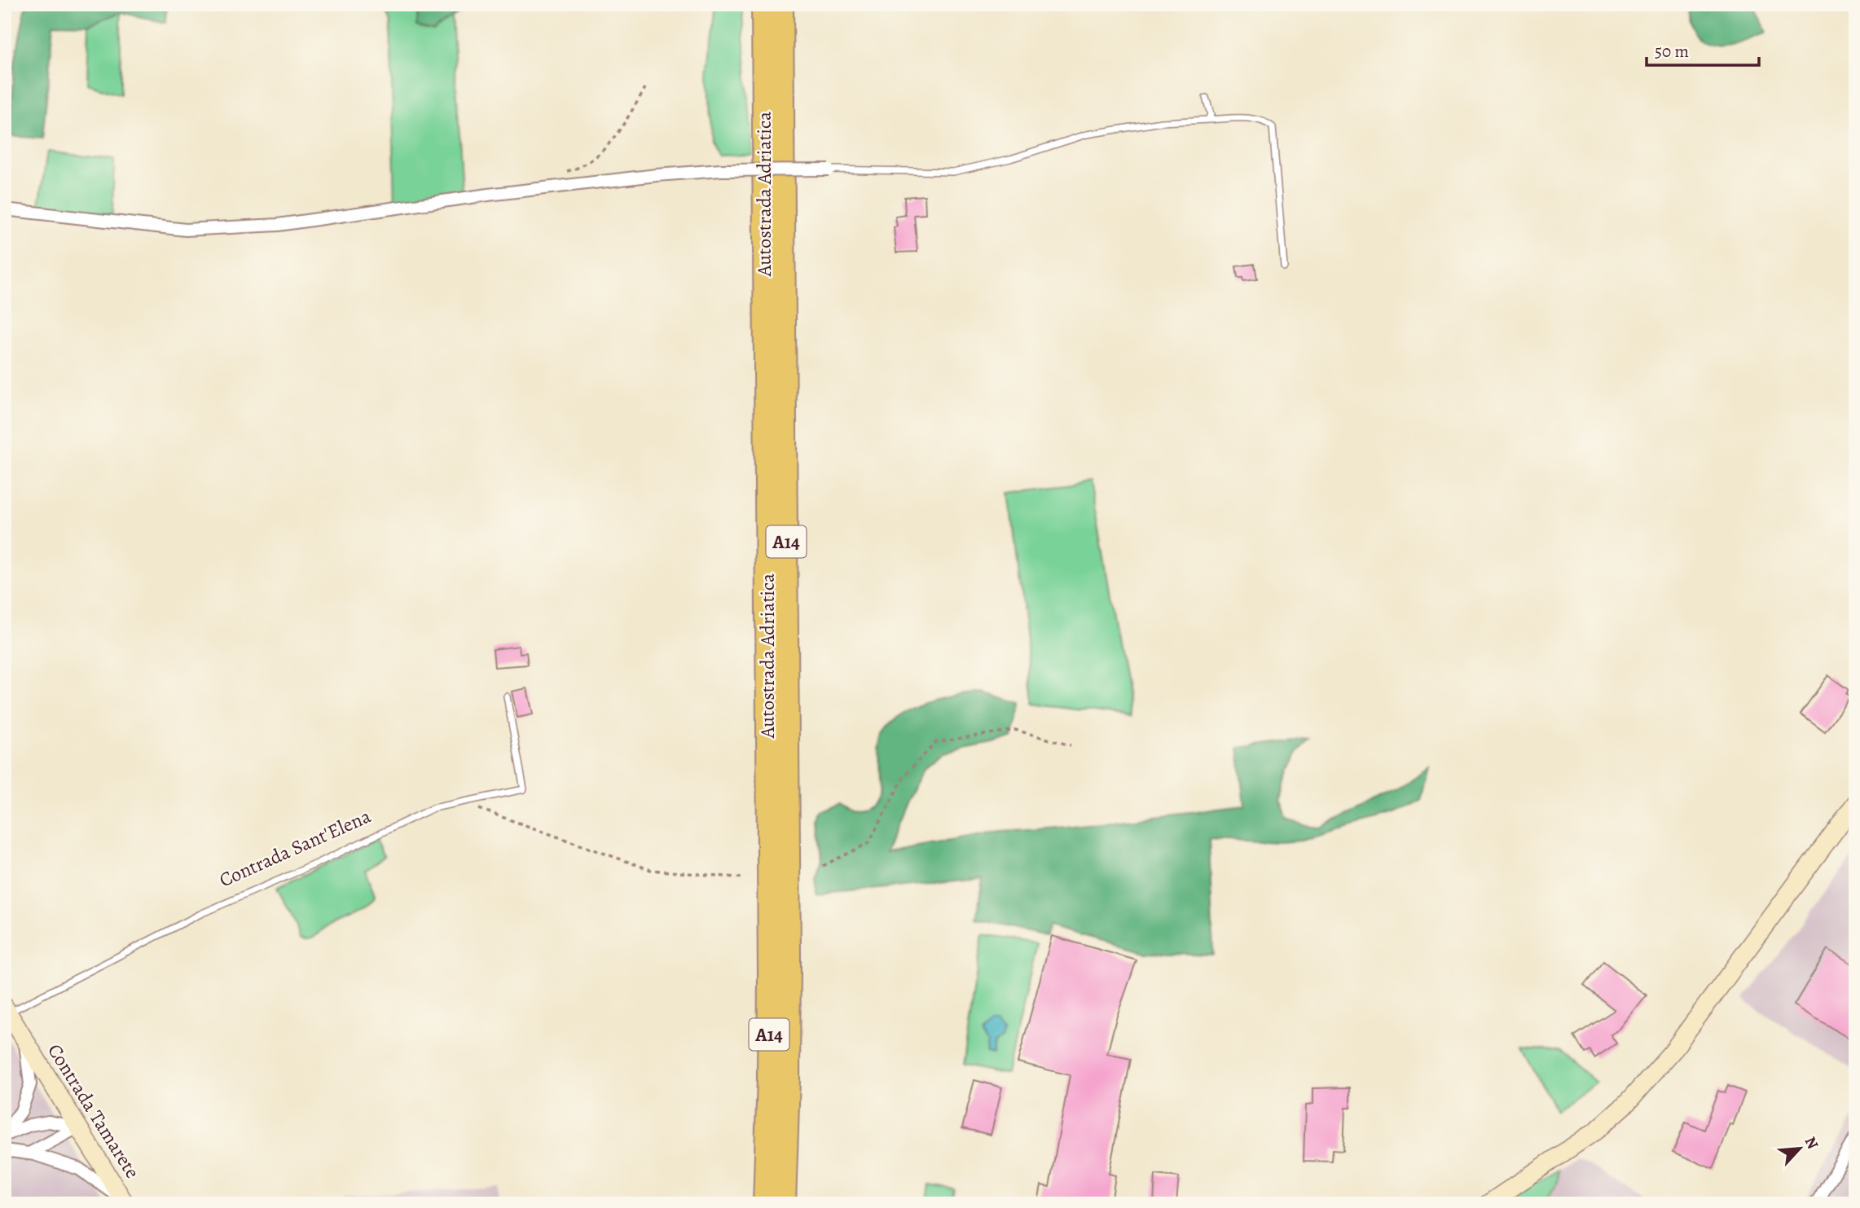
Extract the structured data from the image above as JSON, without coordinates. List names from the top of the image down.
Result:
{
  "streets": {
    "highway": ["Autostrada Adriatica", "A14"],
    "main road": ["Contrada Sant'Elena", "Contrada Tamarete"]
  },
  "crossings": [
    ["Contrada Sant'Elena", "Contrada Tamarete"]
  ],
  "scale_bar": "50 m",
  "north": "top right"
}
